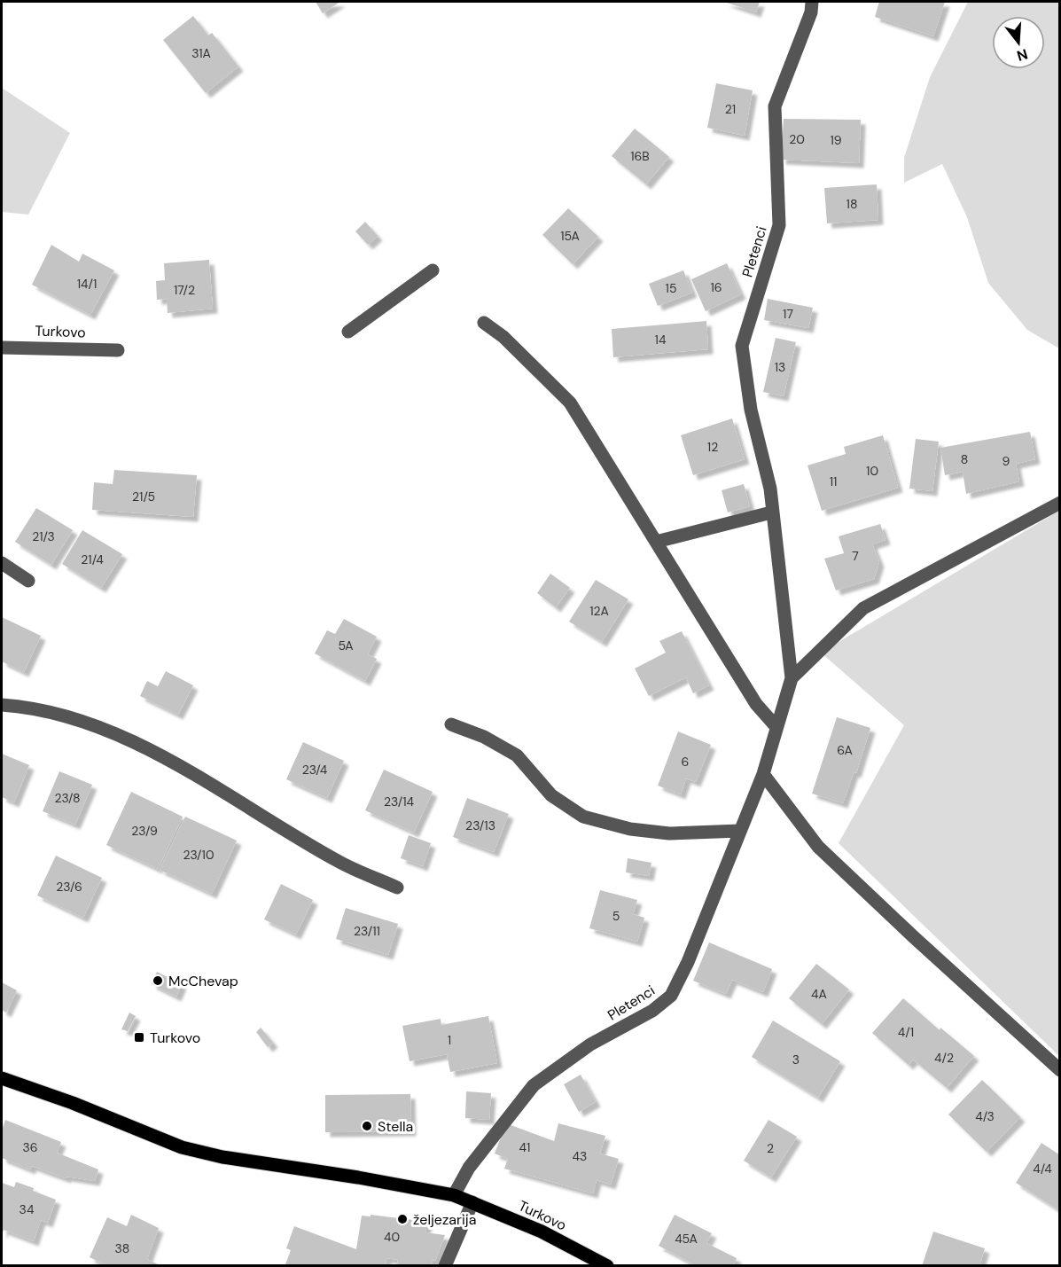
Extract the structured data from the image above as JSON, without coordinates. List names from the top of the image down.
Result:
{
  "streets": {
    "main road": ["Turkovo"],
    "street": ["Pletenci"]
  },
  "crossings": [
    ["Pletenci", "Turkovo"]
  ],
  "places": {
    "other": ["McChevap", "Stella", "željezarija"],
    "transit": ["Turkovo"]
  },
  "house_numbers": [
    "31A",
    "21",
    "20",
    "19",
    "16B",
    "18",
    "15A",
    "14/1",
    "16",
    "15",
    "17/2",
    "17",
    "14",
    "13",
    "12",
    "8",
    "9",
    "10",
    "11",
    "21/5",
    "21/3",
    "7",
    "21/4",
    "12A",
    "5A",
    "6A",
    "6",
    "23/4",
    "23/8",
    "23/14",
    "23/13",
    "23/9",
    "23/10",
    "23/6",
    "5",
    "23/11",
    "4A",
    "4/1",
    "1",
    "4/2",
    "3",
    "4/3",
    "36",
    "41",
    "2",
    "43",
    "4/4",
    "34",
    "40",
    "45A",
    "38"
  ],
  "north": "bottom"
}
